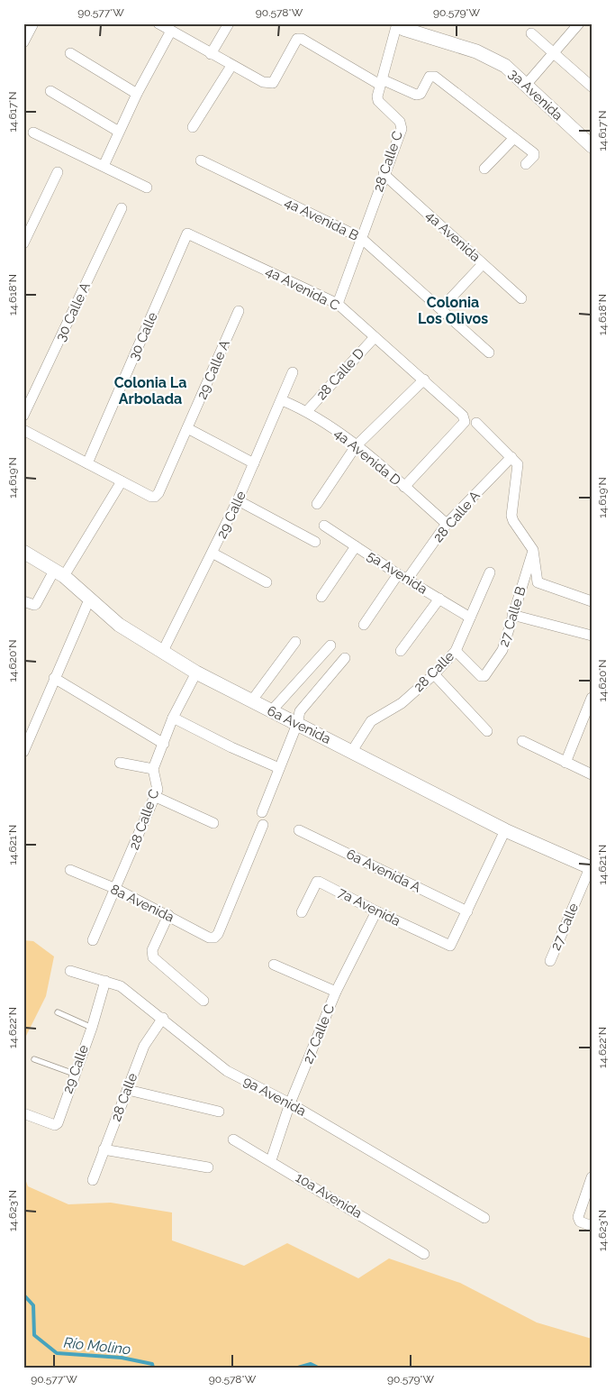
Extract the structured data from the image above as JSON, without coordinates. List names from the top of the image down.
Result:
{
  "streets": {
    "street": [
      "3a Avenida",
      "28 Calle C",
      "4a Avenida B",
      "4a Avenida",
      "4a Avenida C",
      "30 Calle A",
      "30 Calle",
      "29 Calle A",
      "28 Calle D",
      "4a Avenida D",
      "29 Calle",
      "28 Calle A",
      "5a Avenida",
      "27 Calle B",
      "28 Calle",
      "6a Avenida",
      "6a Avenida A",
      "8a Avenida",
      "7a Avenida",
      "27 Calle",
      "27 Calle C",
      "9a Avenida",
      "10a Avenida"
    ]
  },
  "crossings": [
    ["3a Avenida", "28 Calle C"],
    ["28 Calle C", "4a Avenida B"],
    ["28 Calle C", "4a Avenida"],
    ["28 Calle C", "4a Avenida C"],
    ["28 Calle C", "6a Avenida"],
    ["28 Calle C", "8a Avenida"],
    ["4a Avenida C", "30 Calle"],
    ["4a Avenida C", "28 Calle D"],
    ["4a Avenida C", "4a Avenida D"],
    ["28 Calle D", "4a Avenida D"],
    ["4a Avenida D", "29 Calle"],
    ["4a Avenida D", "28 Calle A"],
    ["29 Calle", "6a Avenida"],
    ["29 Calle", "9a Avenida"],
    ["28 Calle A", "5a Avenida"],
    ["5a Avenida", "28 Calle"],
    ["27 Calle B", "28 Calle"],
    ["28 Calle", "6a Avenida"],
    ["28 Calle", "9a Avenida"],
    ["6a Avenida", "27 Calle"],
    ["6a Avenida A", "7a Avenida"],
    ["7a Avenida", "27 Calle C"],
    ["27 Calle C", "9a Avenida"],
    ["27 Calle C", "10a Avenida"]
  ],
  "districts": ["Colonia Los Olivos", "Colonia La Arbolada"],
  "water": ["Río Molino"],
  "coordinates": [
    "90.577°W",
    "90.578°W",
    "90.579°W",
    "14.617°N",
    "14.618°N",
    "14.619°N",
    "14.620°N",
    "14.621°N",
    "14.622°N",
    "14.623°N"
  ]
}
